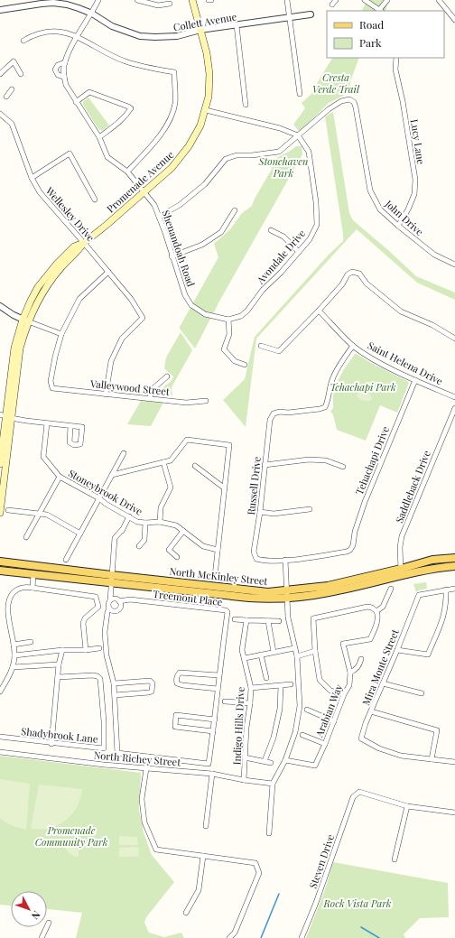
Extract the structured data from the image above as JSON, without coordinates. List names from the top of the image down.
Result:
{
  "streets": {
    "main road": ["Promenade Avenue", "North McKinley Street"],
    "street": [
      "Collett Avenue",
      "Lucy Lane",
      "Wellesley Drive",
      "John Drive",
      "Shenandoah Road",
      "Avondale Drive",
      "Saint Helena Drive",
      "Valleywood Street",
      "Tehachapi Drive",
      "Russell Drive",
      "Saddleback Drive",
      "Stoneybrook Drive",
      "Treemont Place",
      "Mira Monte Street",
      "Arabian Way",
      "Indigo Hills Drive",
      "Shadybrook Lane",
      "North Richey Street",
      "Steven Drive"
    ]
  },
  "crossings": [
    ["Collett Avenue", "Promenade Avenue"],
    ["Collett Avenue", "Shenandoah Road"],
    ["Lucy Lane", "John Drive"],
    ["Promenade Avenue", "Wellesley Drive"],
    ["Promenade Avenue", "Shenandoah Road"],
    ["Wellesley Drive", "Valleywood Street"],
    ["John Drive", "Avondale Drive"],
    ["Shenandoah Road", "Avondale Drive"],
    ["Saint Helena Drive", "Tehachapi Drive"],
    ["Saint Helena Drive", "Russell Drive"],
    ["Tehachapi Drive", "Russell Drive"],
    ["Saddleback Drive", "North McKinley Street"],
    ["Indigo Hills Drive", "North Richey Street"]
  ],
  "parks": [
    "Cresta Verde Trail",
    "Stonehaven Park",
    "Tehachapi Park",
    "Promenade Community Park",
    "Rock Vista Park"
  ],
  "legend": ["Road", "Park"],
  "north": "bottom right"
}
